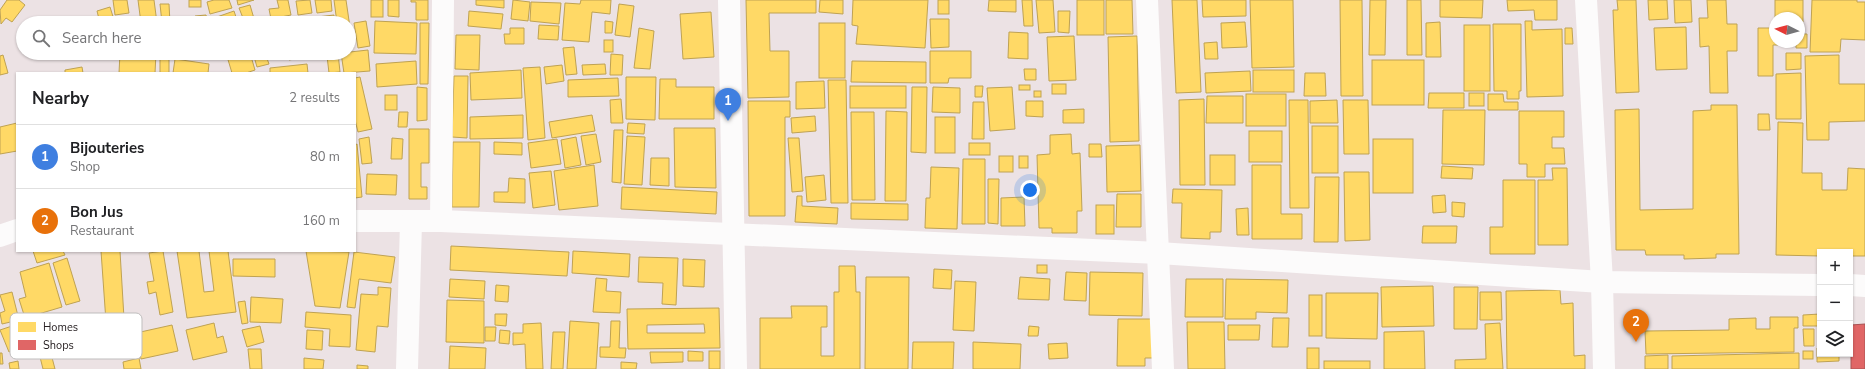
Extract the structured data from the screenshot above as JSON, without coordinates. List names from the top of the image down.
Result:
{
  "legend": ["Homes", "Shops"],
  "north": "left",
  "page": {
    "search": "Search here",
    "heading": ["Nearby", "2 results"],
    "pins": ["1", "2"],
    "list": [
      {
        "mark": "1",
        "name": "Bijouteries",
        "note": "Shop",
        "value": "80 m"
      },
      {
        "mark": "2",
        "name": "Bon Jus",
        "note": "Restaurant",
        "value": "160 m"
      }
    ],
    "map_buttons": ["+", "−"]
  }
}
